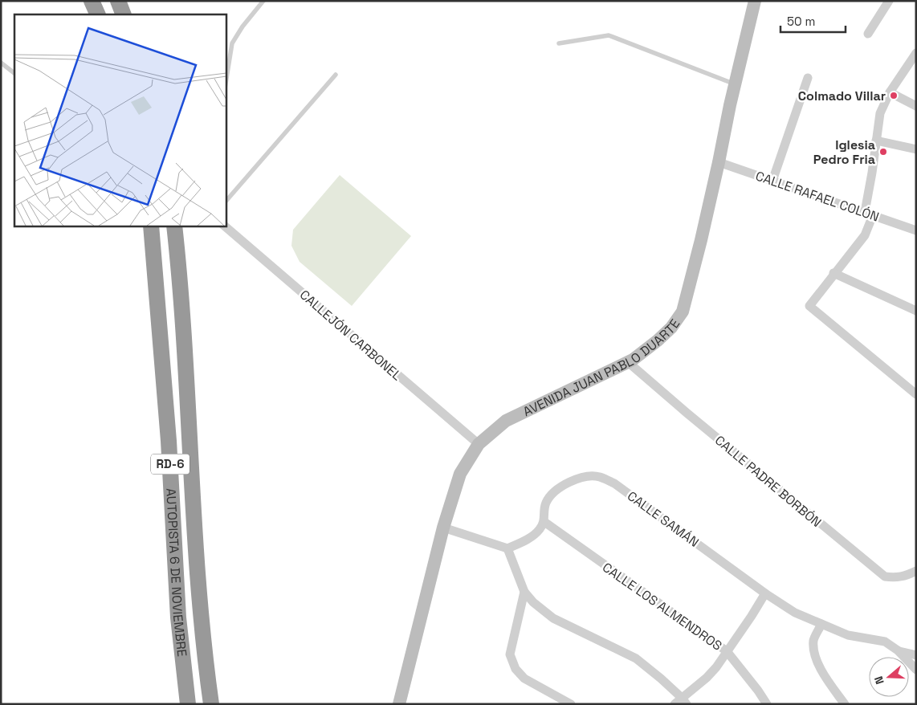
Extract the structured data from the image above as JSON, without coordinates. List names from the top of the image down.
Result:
{
  "streets": {
    "highway": ["RD-6", "AUTOPISTA 6 DE NOVIEMBRE"],
    "main road": ["AVENIDA JUAN PABLO DUARTE"],
    "street": [
      "CALLE RAFAEL COLÓN",
      "CALLEJÓN CARBONEL",
      "CALLE PADRE BORBÓN",
      "CALLE SAMÁN",
      "CALLE LOS ALMENDROS"
    ]
  },
  "crossings": [
    ["CALLE RAFAEL COLÓN", "AVENIDA JUAN PABLO DUARTE"],
    ["CALLEJÓN CARBONEL", "AVENIDA JUAN PABLO DUARTE"],
    ["AVENIDA JUAN PABLO DUARTE", "CALLE PADRE BORBÓN"],
    ["CALLE SAMÁN", "CALLE LOS ALMENDROS"]
  ],
  "places": ["Colmado Villar", "Iglesia Pedro Fria"],
  "scale_bar": "50 m",
  "north": "left"
}
